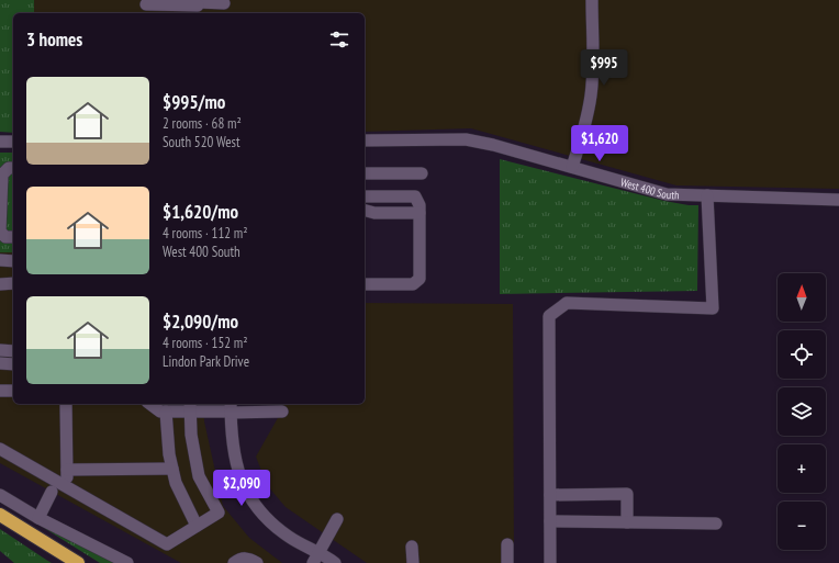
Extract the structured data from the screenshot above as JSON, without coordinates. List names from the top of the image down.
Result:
{
  "streets": {
    "street": ["West 400 South"]
  },
  "north": "top",
  "page": {
    "heading": "3 homes",
    "price": ["$995", "$1,620", "$2,090"],
    "list": [
      {
        "name": "$995/mo",
        "note": "2 rooms · 68 m² · South 520 West"
      },
      {
        "name": "$1,620/mo",
        "note": "4 rooms · 112 m² · West 400 South"
      },
      {
        "name": "$2,090/mo",
        "note": "4 rooms · 152 m² · Lindon Park Drive"
      }
    ],
    "map_buttons": ["+", "−"]
  }
}
